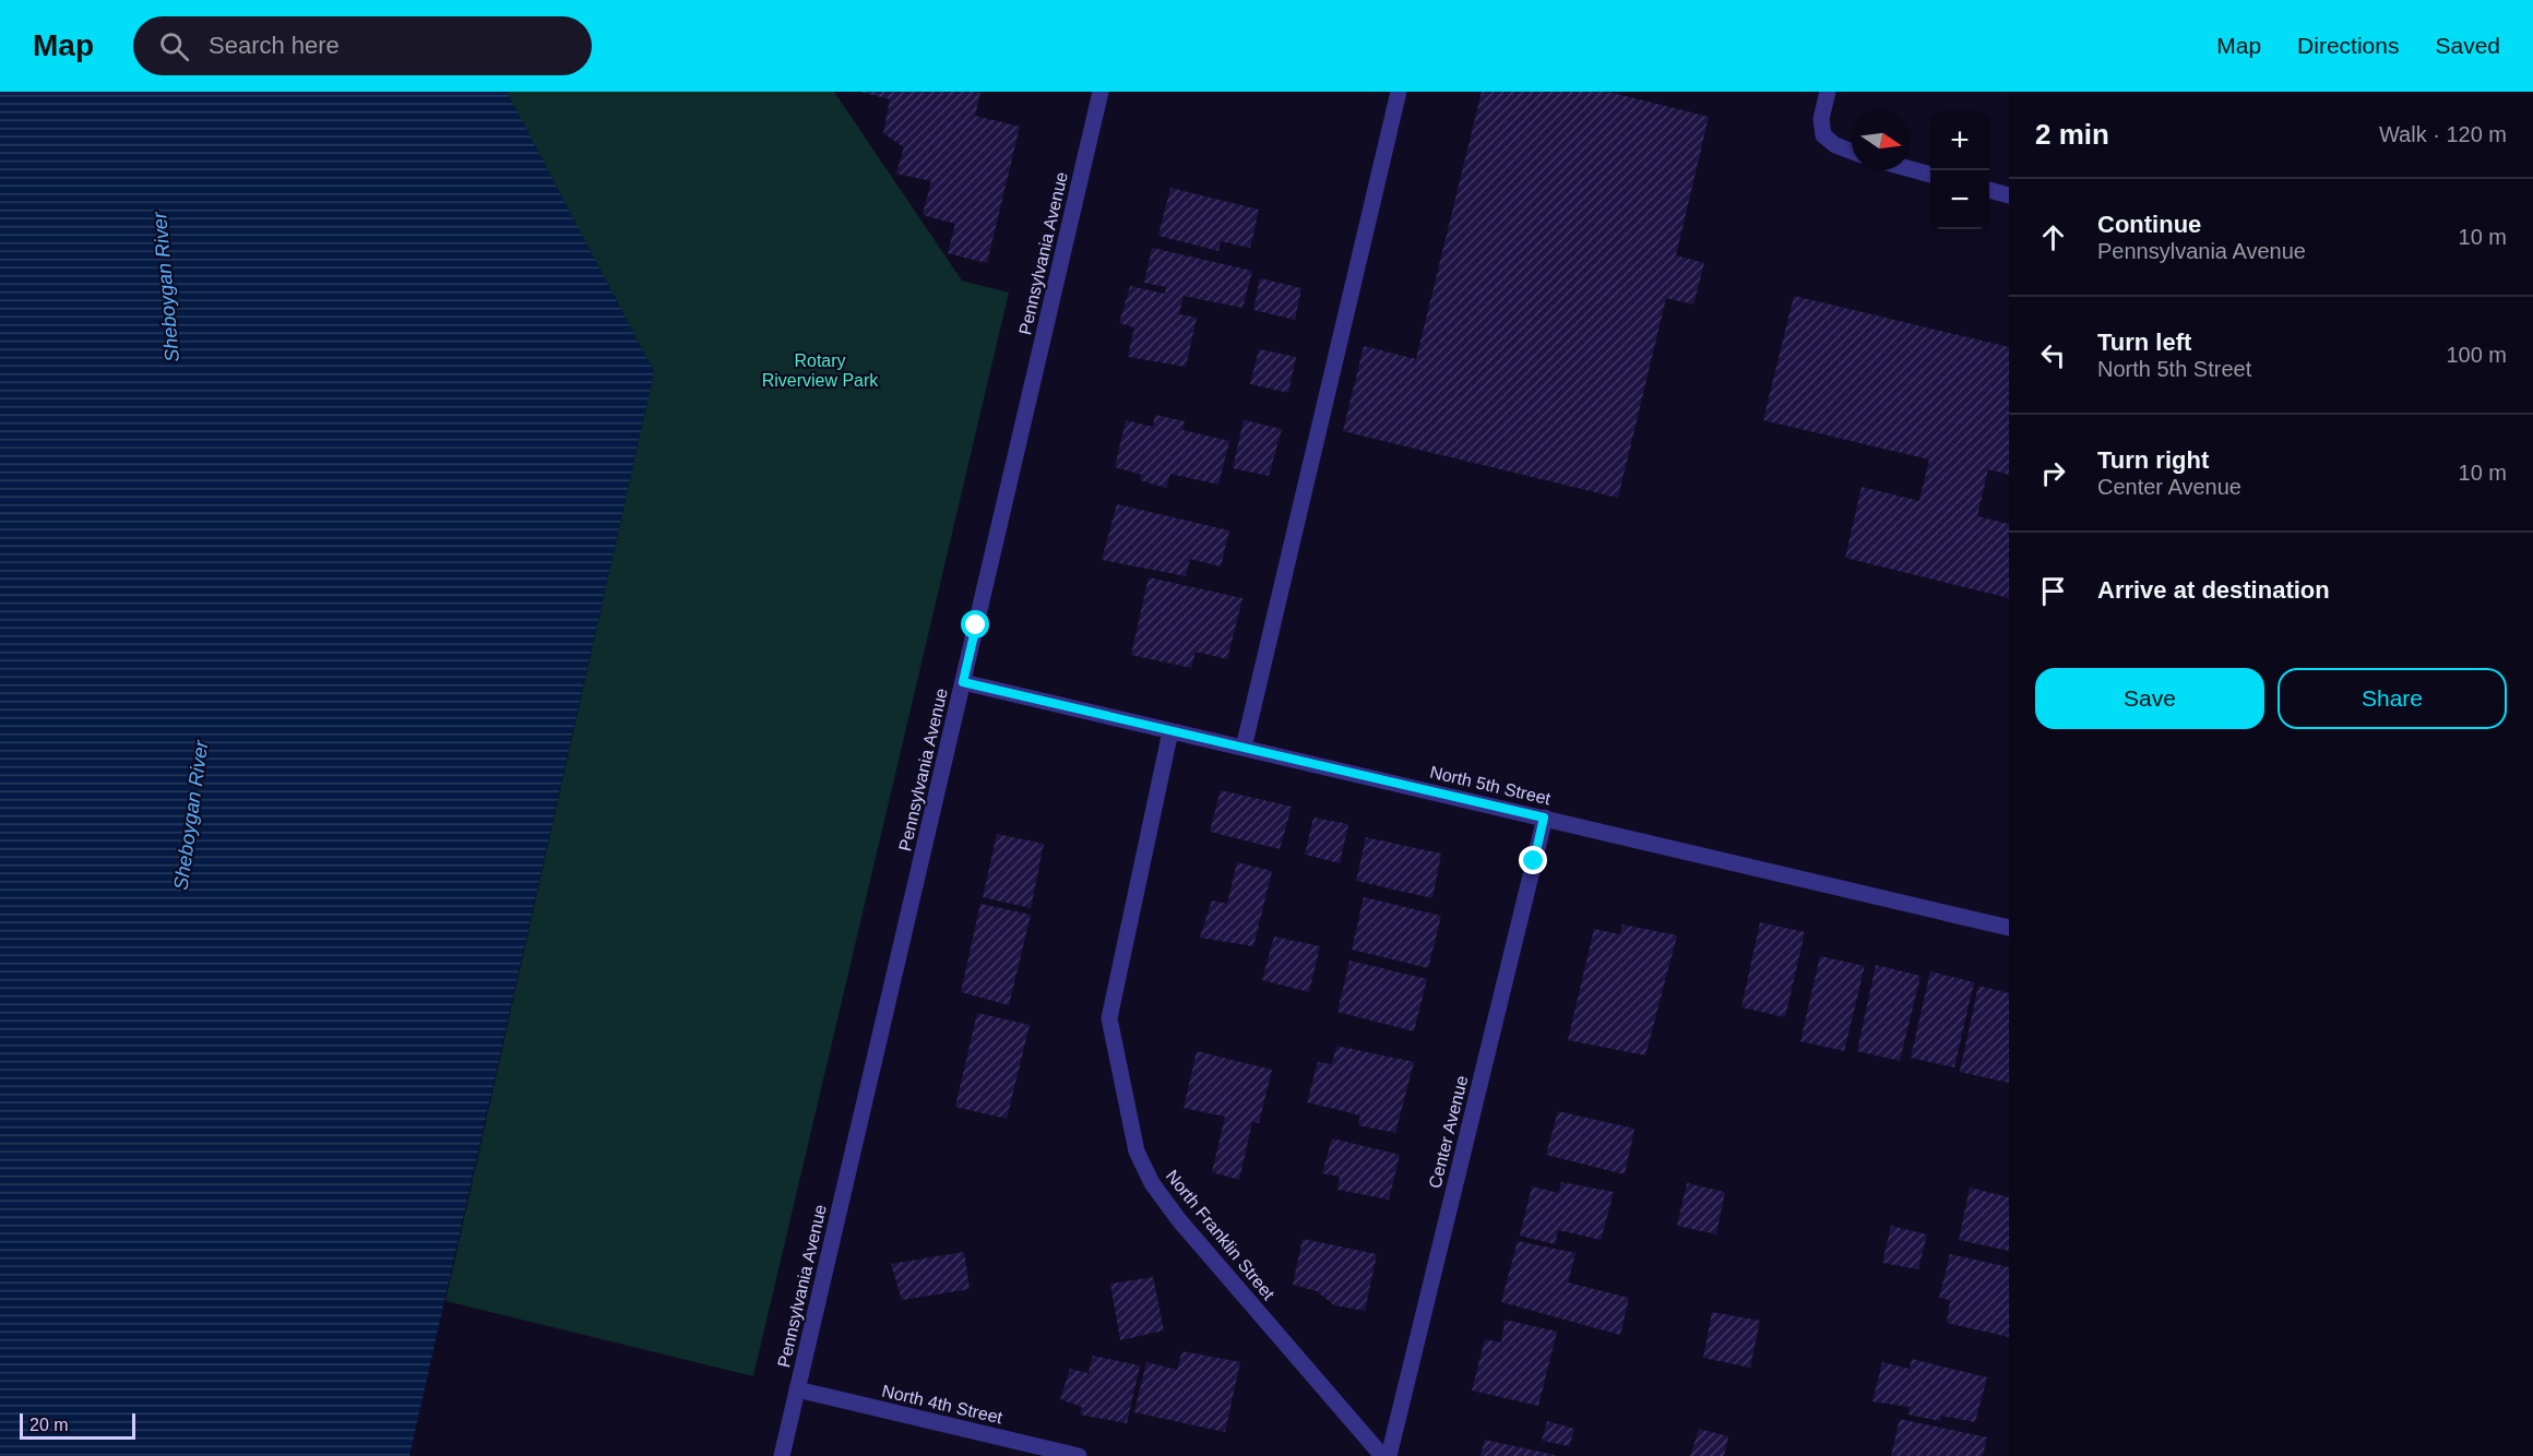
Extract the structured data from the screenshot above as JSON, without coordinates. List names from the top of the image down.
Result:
{
  "streets": {
    "street": [
      "Pennsylvania Avenue",
      "North 5th Street",
      "Center Avenue",
      "North Franklin Street",
      "North 4th Street"
    ]
  },
  "crossings": [
    ["Pennsylvania Avenue", "North 5th Street"],
    ["Pennsylvania Avenue", "North 4th Street"],
    ["North 5th Street", "Center Avenue"],
    ["North 5th Street", "North Franklin Street"]
  ],
  "water": ["Sheboygan River"],
  "parks": ["Rotary Riverview Park"],
  "scale_bar": "20 m",
  "north": "right",
  "page": {
    "header": "Map",
    "search": "Search here",
    "nav": ["Map", "Directions", "Saved"],
    "heading": ["2 min", "Walk · 120 m"],
    "map_buttons": ["+", "−"],
    "list": [
      ["Continue", "Pennsylvania Avenue", "10 m"],
      ["Turn left", "North 5th Street", "100 m"],
      ["Turn right", "Center Avenue", "10 m"],
      "Arrive at destination"
    ],
    "buttons": ["Save", "Share"],
    "scale": "20 m"
  }
}
